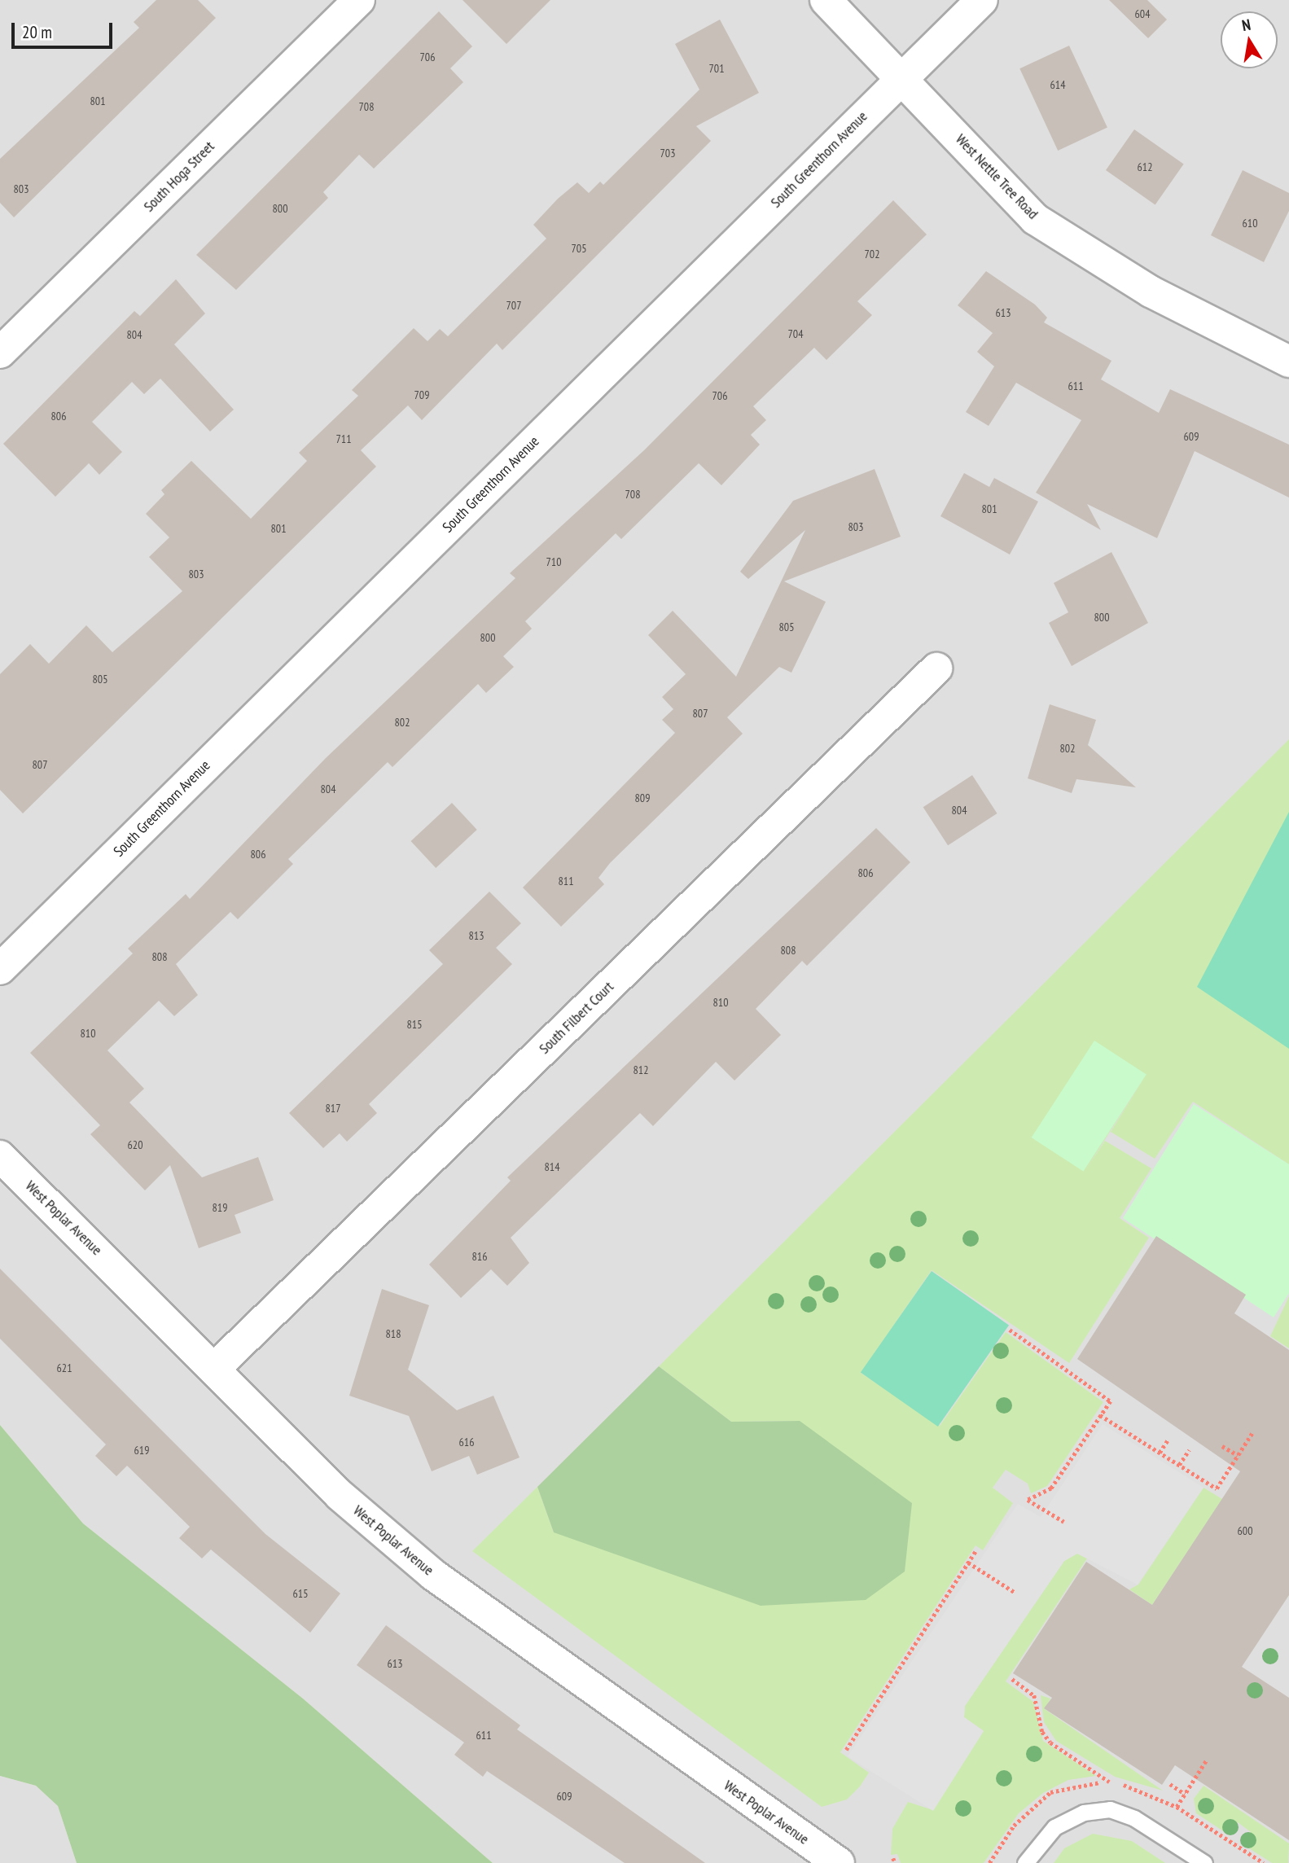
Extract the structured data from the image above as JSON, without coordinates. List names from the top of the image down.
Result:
{
  "streets": {
    "street": [
      "South Greenthorn Avenue",
      "South Hoga Street",
      "West Nettle Tree Road",
      "South Filbert Court",
      "West Poplar Avenue"
    ]
  },
  "crossings": [
    ["South Greenthorn Avenue", "West Nettle Tree Road"],
    ["South Filbert Court", "West Poplar Avenue"]
  ],
  "house_numbers": [
    "604",
    "706",
    "701",
    "614",
    "801",
    "708",
    "703",
    "612",
    "803",
    "800",
    "610",
    "705",
    "702",
    "707",
    "613",
    "704",
    "804",
    "611",
    "709",
    "706",
    "806",
    "609",
    "711",
    "708",
    "801",
    "803",
    "801",
    "710",
    "803",
    "800",
    "805",
    "800",
    "805",
    "807",
    "802",
    "802",
    "807",
    "804",
    "809",
    "804",
    "806",
    "806",
    "811",
    "813",
    "808",
    "808",
    "810",
    "815",
    "810",
    "812",
    "817",
    "620",
    "814",
    "819",
    "816",
    "818",
    "621",
    "616",
    "619",
    "600",
    "615",
    "613",
    "611",
    "609"
  ],
  "scale_bar": "20 m",
  "north": "top"
}
